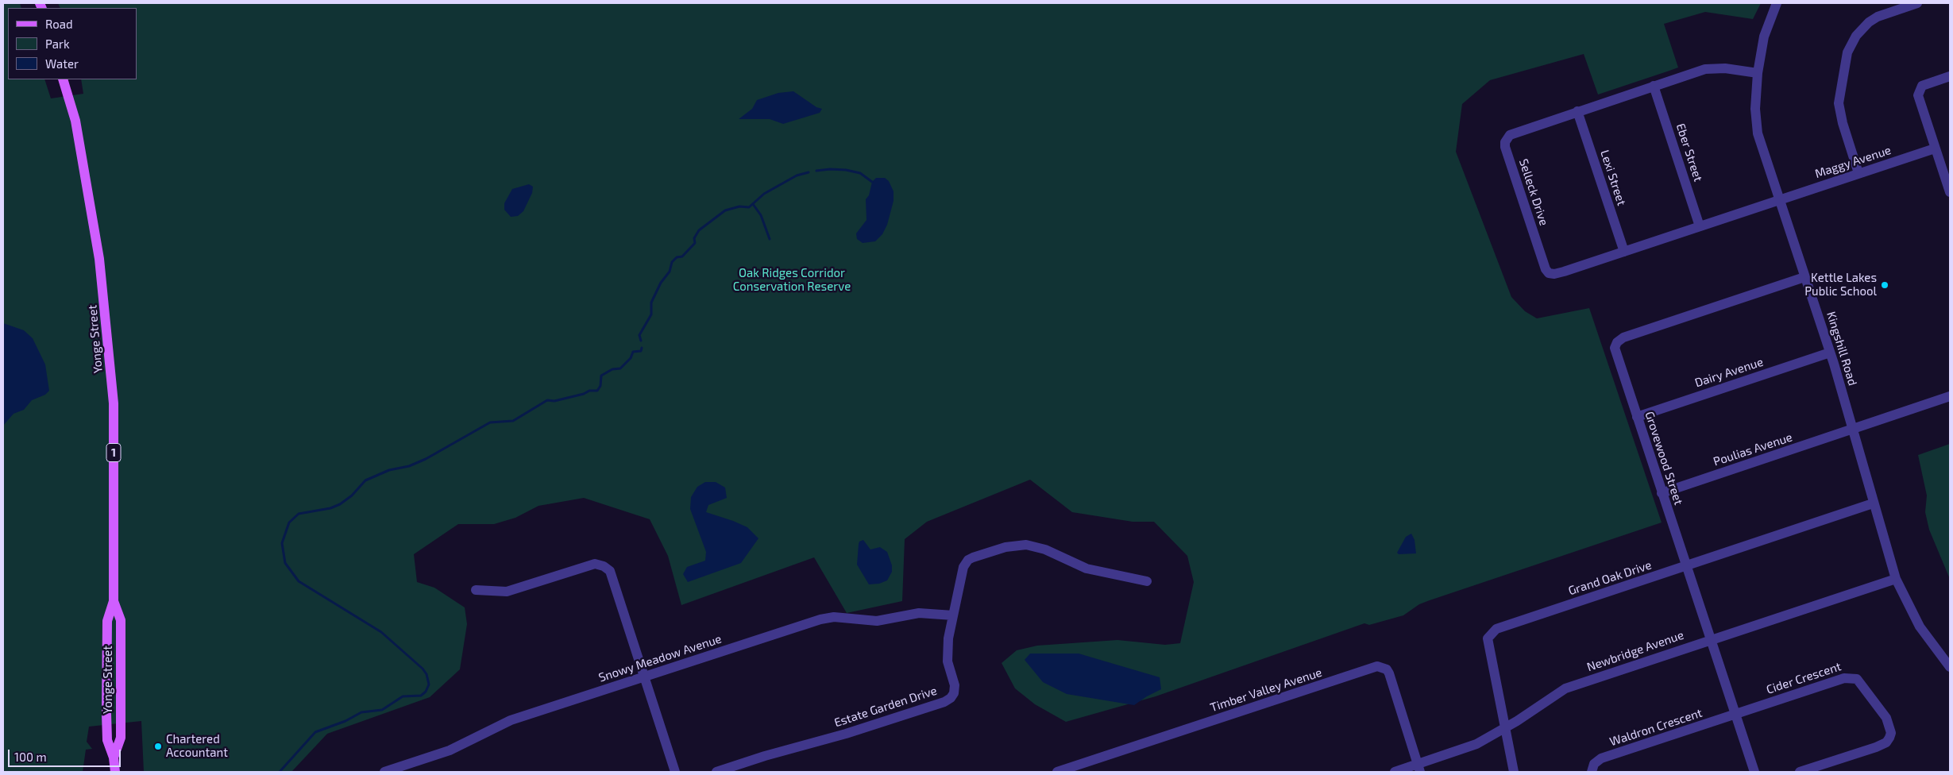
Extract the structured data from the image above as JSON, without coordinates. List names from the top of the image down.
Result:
{
  "streets": {
    "main road": ["Yonge Street", "1"],
    "street": [
      "Eber Street",
      "Maggy Avenue",
      "Lexi Street",
      "Selleck Drive",
      "Kingshill Road",
      "Dairy Avenue",
      "Poulias Avenue",
      "Grovewood Street",
      "Grand Oak Drive",
      "Newbridge Avenue",
      "Snowy Meadow Avenue",
      "Cider Crescent",
      "Timber Valley Avenue",
      "Estate Garden Drive",
      "Waldron Crescent"
    ]
  },
  "crossings": [
    ["Eber Street", "Selleck Drive"],
    ["Maggy Avenue", "Selleck Drive"],
    ["Maggy Avenue", "Kingshill Road"],
    ["Lexi Street", "Selleck Drive"],
    ["Selleck Drive", "Kingshill Road"],
    ["Kingshill Road", "Dairy Avenue"],
    ["Kingshill Road", "Poulias Avenue"],
    ["Kingshill Road", "Grovewood Street"],
    ["Kingshill Road", "Grand Oak Drive"],
    ["Kingshill Road", "Newbridge Avenue"],
    ["Dairy Avenue", "Grovewood Street"],
    ["Poulias Avenue", "Grovewood Street"],
    ["Grovewood Street", "Grand Oak Drive"],
    ["Grovewood Street", "Newbridge Avenue"],
    ["Grovewood Street", "Cider Crescent"],
    ["Grovewood Street", "Waldron Crescent"],
    ["Grand Oak Drive", "Newbridge Avenue"],
    ["Newbridge Avenue", "Timber Valley Avenue"],
    ["Snowy Meadow Avenue", "Estate Garden Drive"],
    ["Cider Crescent", "Waldron Crescent"]
  ],
  "parks": ["Oak Ridges Corridor Conservation Reserve"],
  "places": ["Kettle Lakes Public School", "Chartered Accountant"],
  "legend": ["Road", "Park", "Water"],
  "scale_bar": "100 m"
}
